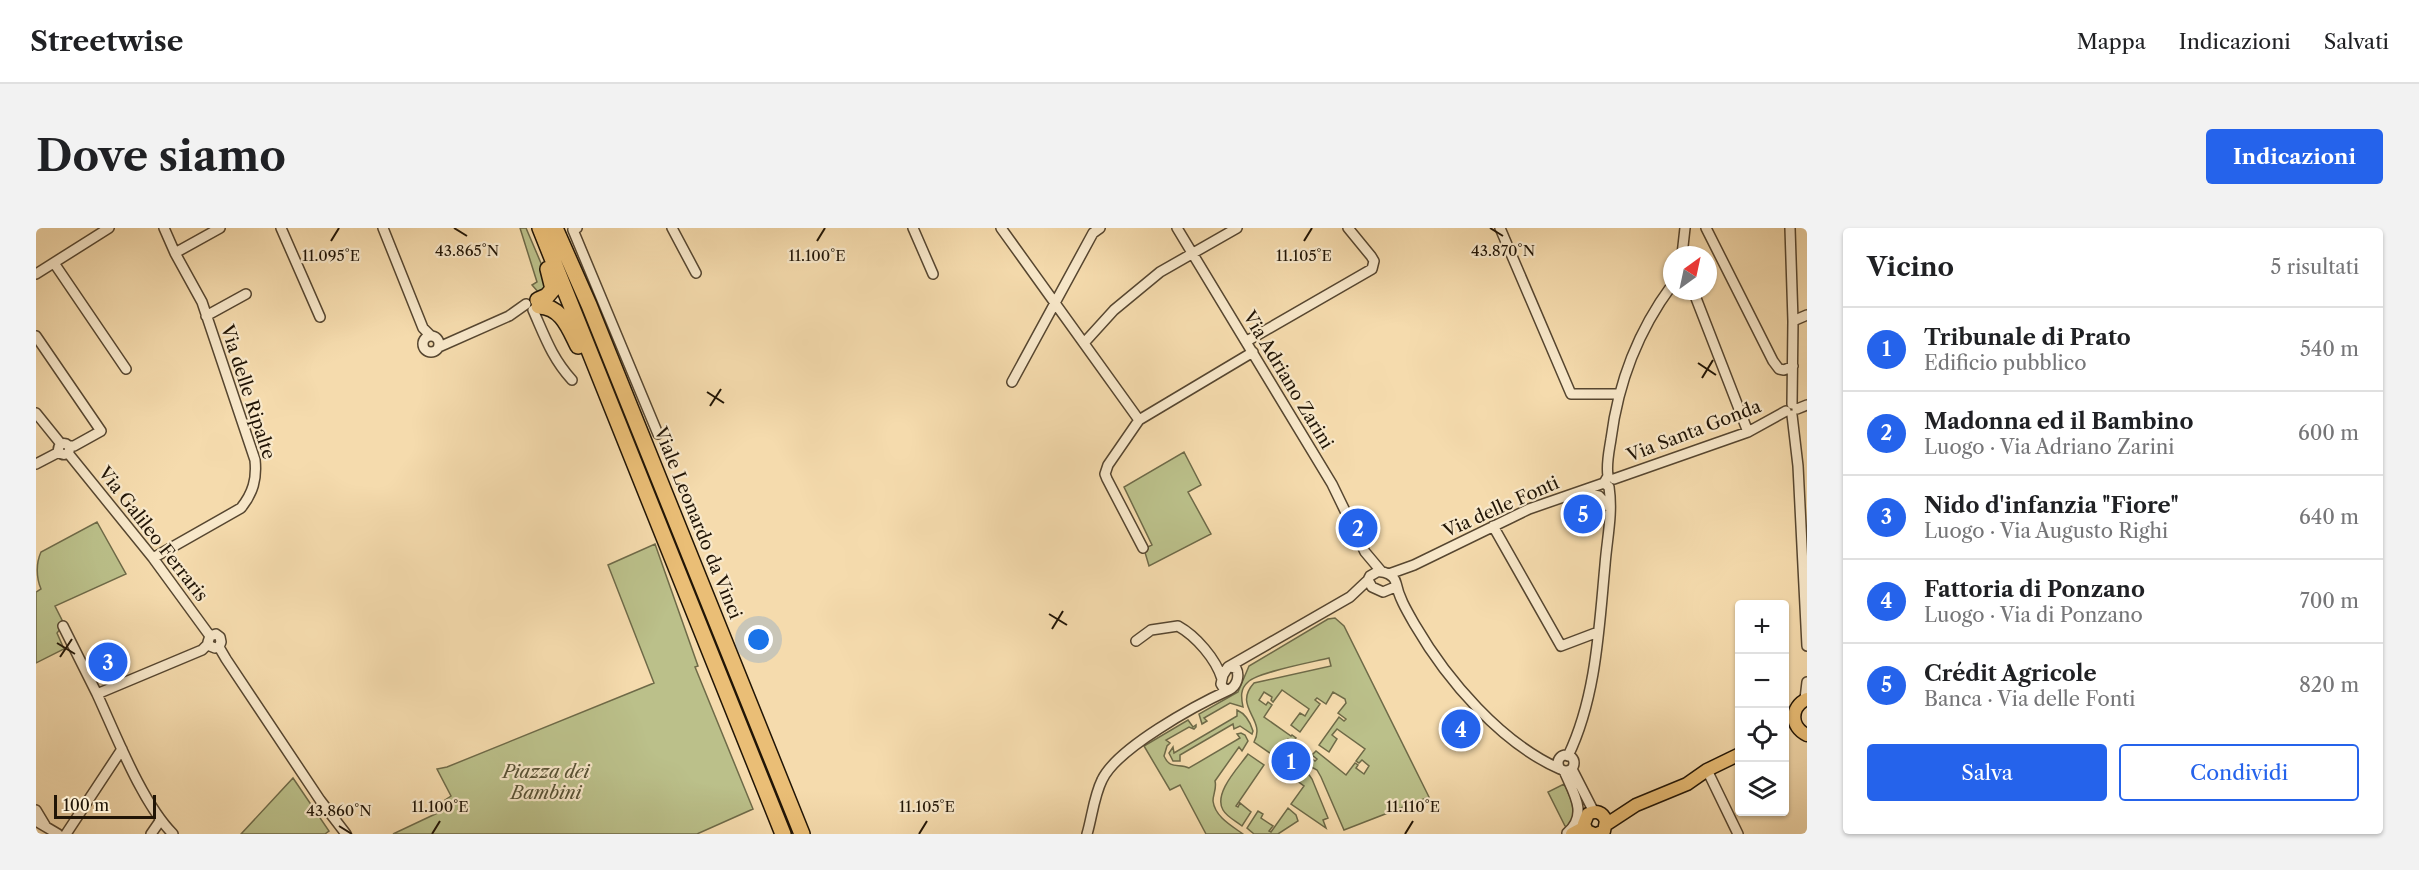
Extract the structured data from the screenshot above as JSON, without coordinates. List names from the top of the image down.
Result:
{
  "streets": {
    "highway": ["Viale Leonardo da Vinci"],
    "street": [
      "Via Adriano Zarini",
      "Via delle Ripalte",
      "Via Santa Gonda",
      "Via delle Fonti",
      "Via Galileo Ferraris"
    ]
  },
  "crossings": [
    ["Via delle Ripalte", "Via Galileo Ferraris"],
    ["Via Santa Gonda", "Via delle Fonti"]
  ],
  "parks": ["Piazza dei Bambini"],
  "scale_bar": "100 m",
  "north": "top right",
  "page": {
    "header": "Streetwise",
    "nav": ["Mappa", "Indicazioni", "Salvati"],
    "buttons": [
      "Indicazioni",
      ["Salva", "Condividi"]
    ],
    "title": "Dove siamo",
    "heading": ["Vicino", "5 risultati"],
    "list": [
      {
        "mark": "1",
        "name": "Tribunale di Prato",
        "note": "Edificio pubblico",
        "value": "540 m"
      },
      {
        "mark": "2",
        "name": "Madonna ed il Bambino",
        "note": "Luogo · Via Adriano Zarini",
        "value": "600 m"
      },
      {
        "mark": "3",
        "name": "Nido d'infanzia \"Fiore\"",
        "note": "Luogo · Via Augusto Righi",
        "value": "640 m"
      },
      {
        "mark": "4",
        "name": "Fattoria di Ponzano",
        "note": "Luogo · Via di Ponzano",
        "value": "700 m"
      },
      {
        "mark": "5",
        "name": "Crédit Agricole",
        "note": "Banca · Via delle Fonti",
        "value": "820 m"
      }
    ],
    "pins": [
      "5",
      "2",
      "3",
      "4",
      "1"
    ],
    "map_buttons": ["+", "−"],
    "scale": "100 m"
  },
  "coordinates": [
    "43.865°N",
    "43.870°N",
    "11.105°E",
    "11.095°E",
    "11.100°E",
    "11.110°E",
    "43.860°N"
  ]
}
